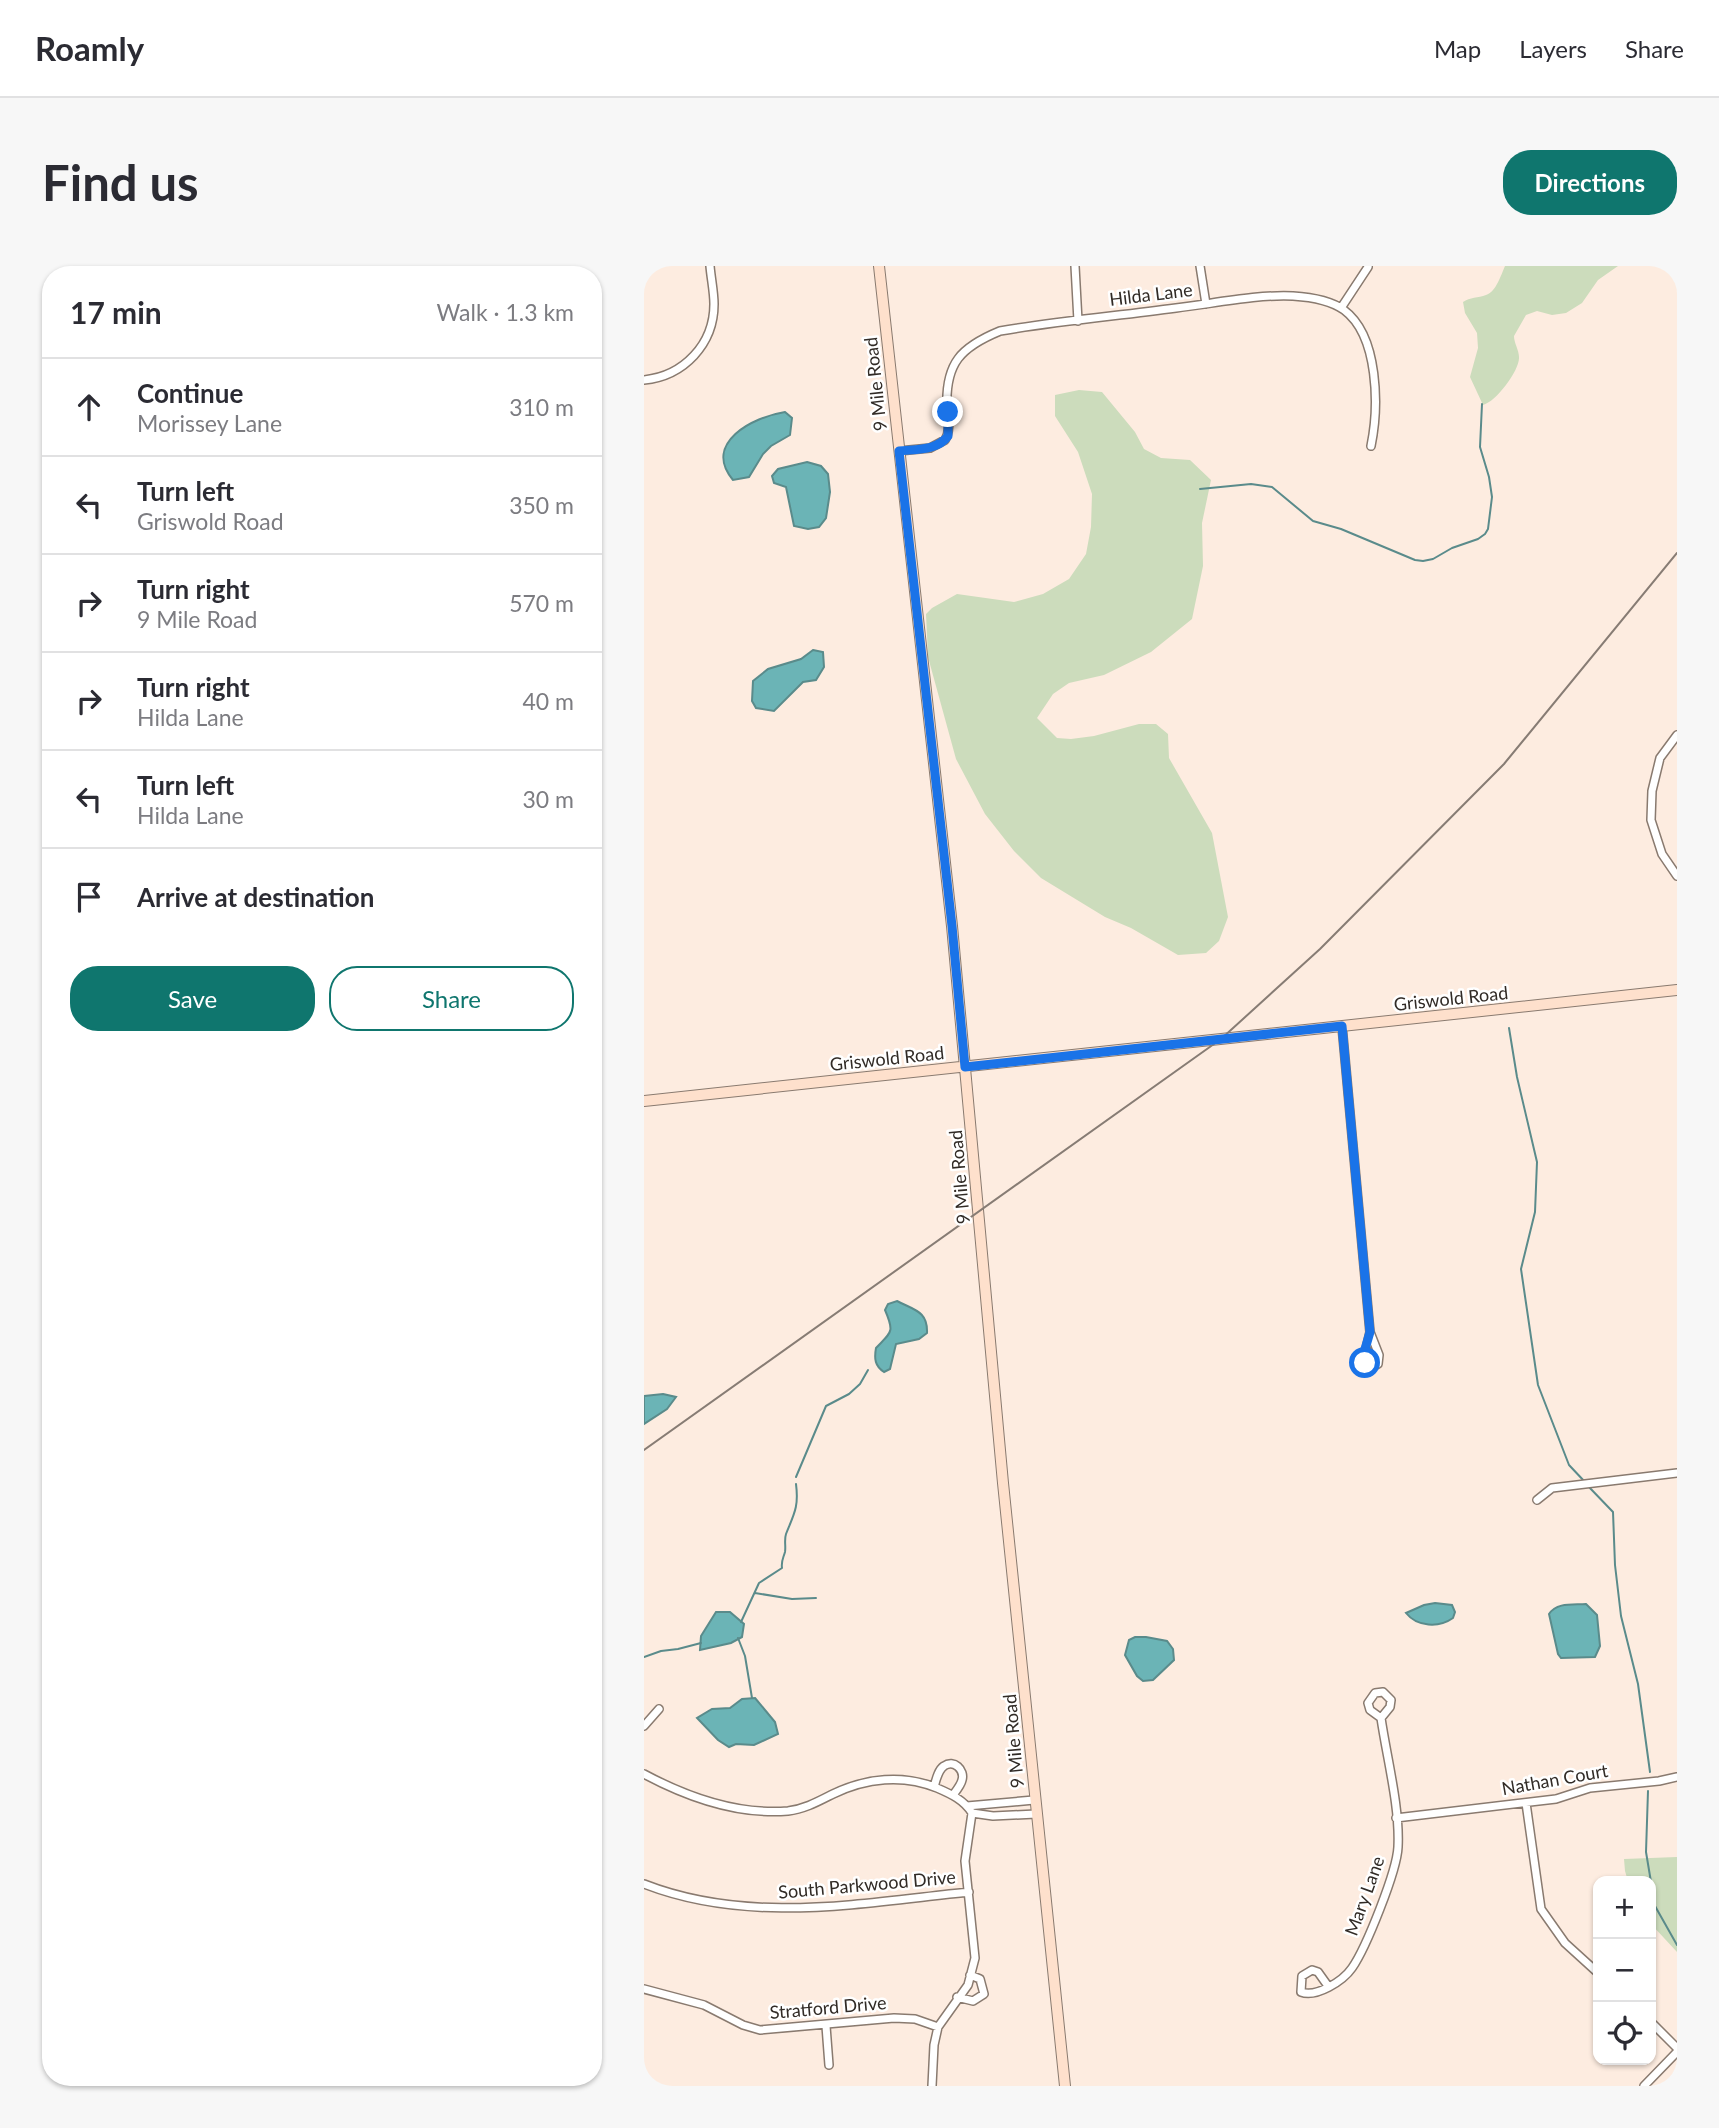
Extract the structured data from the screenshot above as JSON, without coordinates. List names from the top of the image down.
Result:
{
  "streets": {
    "street": [
      "Hilda Lane",
      "9 Mile Road",
      "Griswold Road",
      "Nathan Court",
      "South Parkwood Drive",
      "Mary Lane",
      "Stratford Drive"
    ]
  },
  "crossings": [
    ["Hilda Lane", "9 Mile Road"],
    ["9 Mile Road", "Griswold Road"],
    ["Nathan Court", "Mary Lane"]
  ],
  "page": {
    "header": "Roamly",
    "nav": ["Map", "Layers", "Share"],
    "buttons": [
      "Directions",
      ["Save", "Share"]
    ],
    "title": "Find us",
    "heading": ["17 min", "Walk · 1.3 km"],
    "list": [
      ["Continue", "Morissey Lane", "310 m"],
      ["Turn left", "Griswold Road", "350 m"],
      ["Turn right", "9 Mile Road", "570 m"],
      ["Turn right", "Hilda Lane", "40 m"],
      ["Turn left", "Hilda Lane", "30 m"],
      "Arrive at destination"
    ],
    "map_buttons": ["+", "−"]
  }
}
